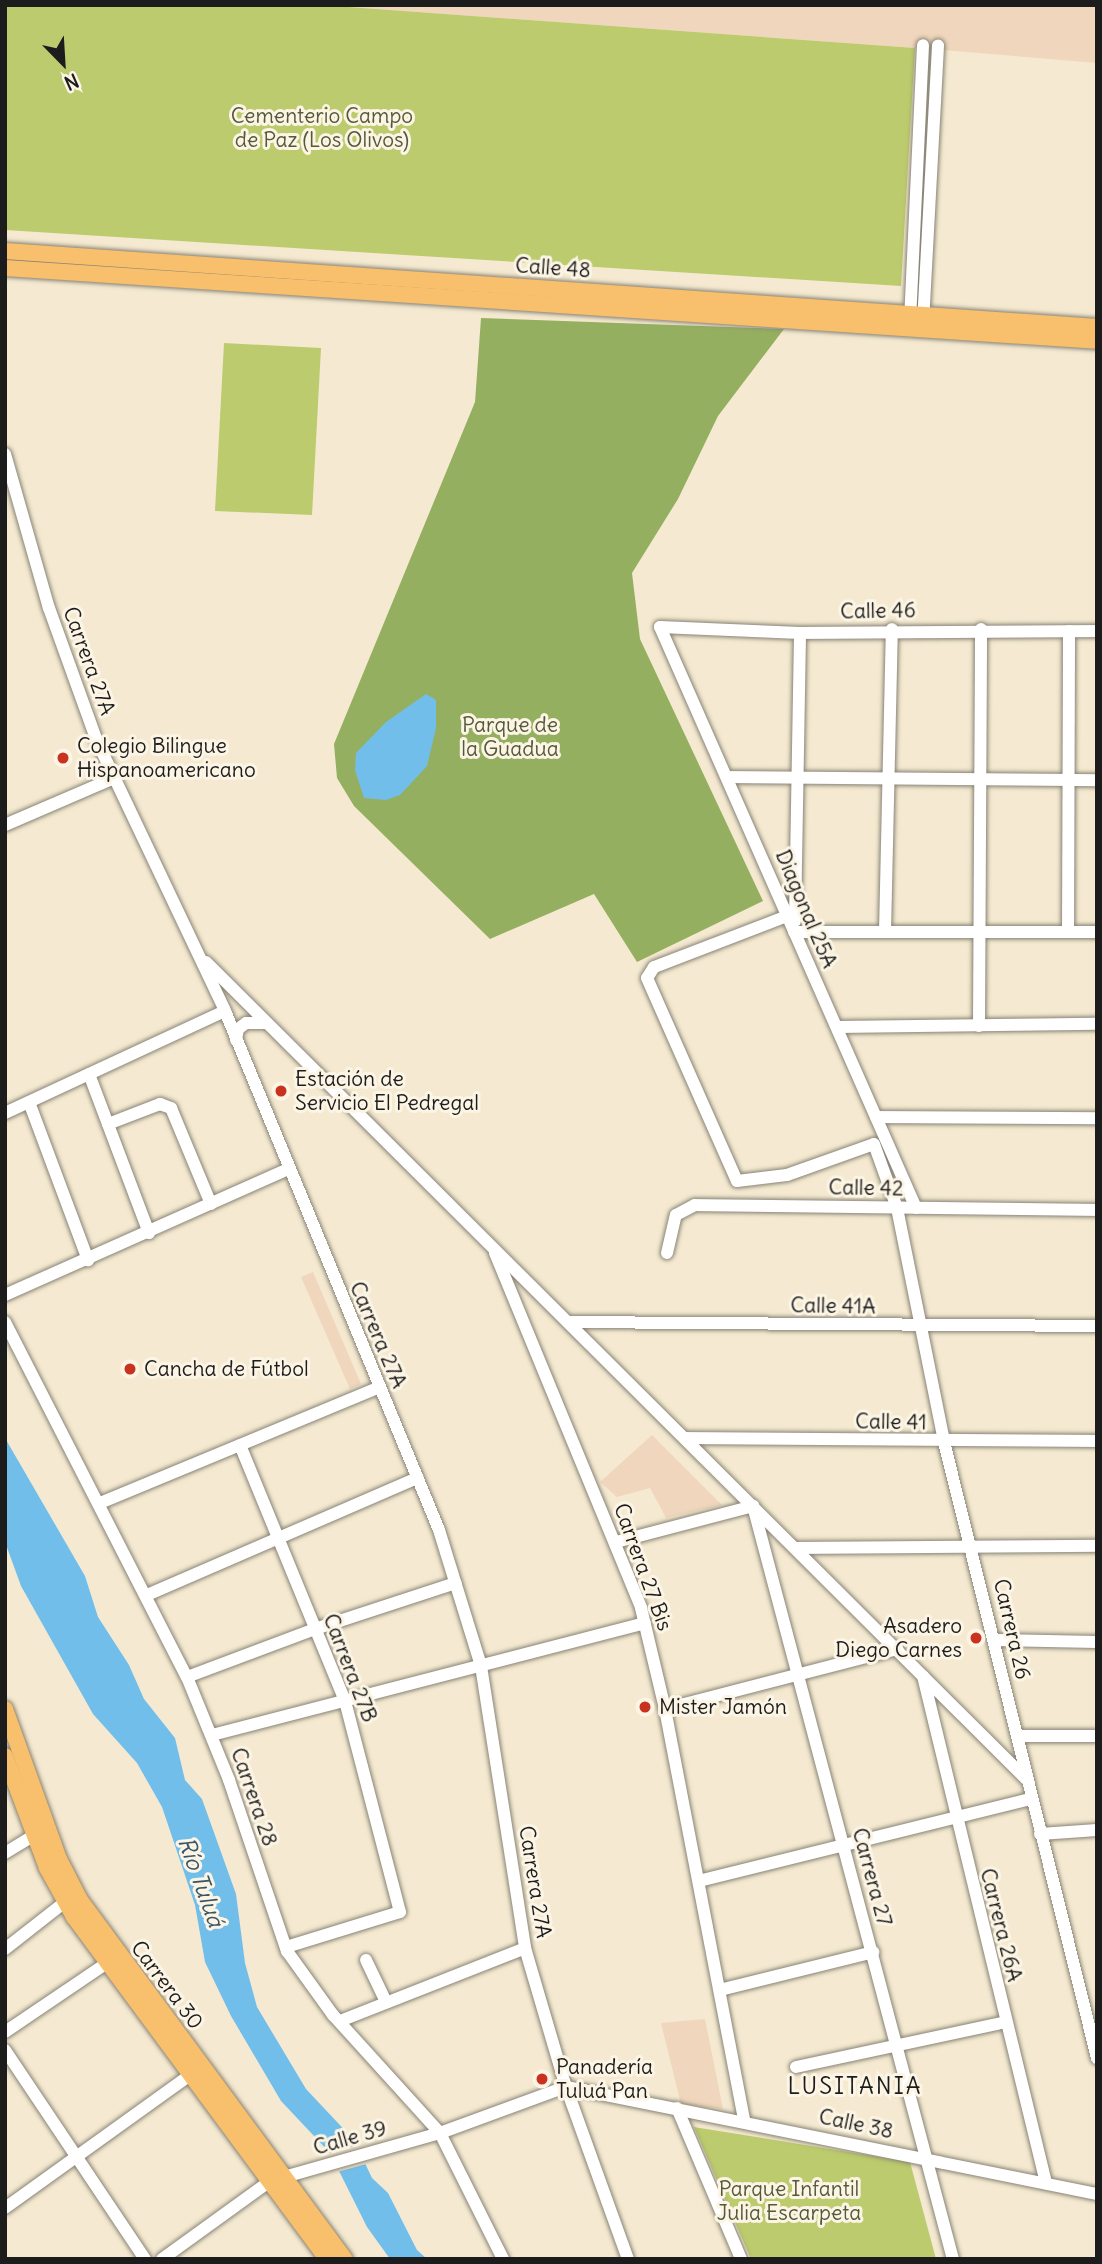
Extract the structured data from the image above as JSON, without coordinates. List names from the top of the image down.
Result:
{
  "streets": {
    "main road": ["Calle 48", "Carrera 30"],
    "street": [
      "Calle 46",
      "Carrera 27A",
      "Diagonal 25A",
      "Calle 42",
      "Calle 41A",
      "Calle 41",
      "Carrera 27 Bis",
      "Carrera 26",
      "Carrera 27B",
      "Carrera 28",
      "Carrera 27",
      "Carrera 26A",
      "Calle 38",
      "Calle 39"
    ]
  },
  "crossings": [
    ["Calle 46", "Diagonal 25A"],
    ["Carrera 27A", "Calle 38"],
    ["Carrera 27A", "Calle 39"],
    ["Diagonal 25A", "Calle 42"],
    ["Diagonal 25A", "Carrera 26"],
    ["Calle 42", "Carrera 26"],
    ["Calle 41A", "Carrera 26"],
    ["Calle 41", "Carrera 26"],
    ["Carrera 27 Bis", "Calle 38"],
    ["Carrera 27B", "Carrera 28"],
    ["Carrera 28", "Calle 39"],
    ["Carrera 27", "Calle 38"],
    ["Carrera 26A", "Calle 38"],
    ["Carrera 30", "Calle 39"],
    ["Calle 38", "Calle 39"]
  ],
  "districts": ["LUSITANIA"],
  "water": ["Río Tuluá"],
  "parks": ["Cementerio Campo de Paz (Los Olivos)", "Parque de la Guadua", "Parque Infantil Julia Escarpeta"],
  "places": [
    "Colegio Bilingue Hispanoamericano",
    "Estación de Servicio El Pedregal",
    "Cancha de Fútbol",
    "Asadero Diego Carnes",
    "Mister Jamón",
    "Panadería Tuluá Pan"
  ],
  "north": "bottom right"
}
